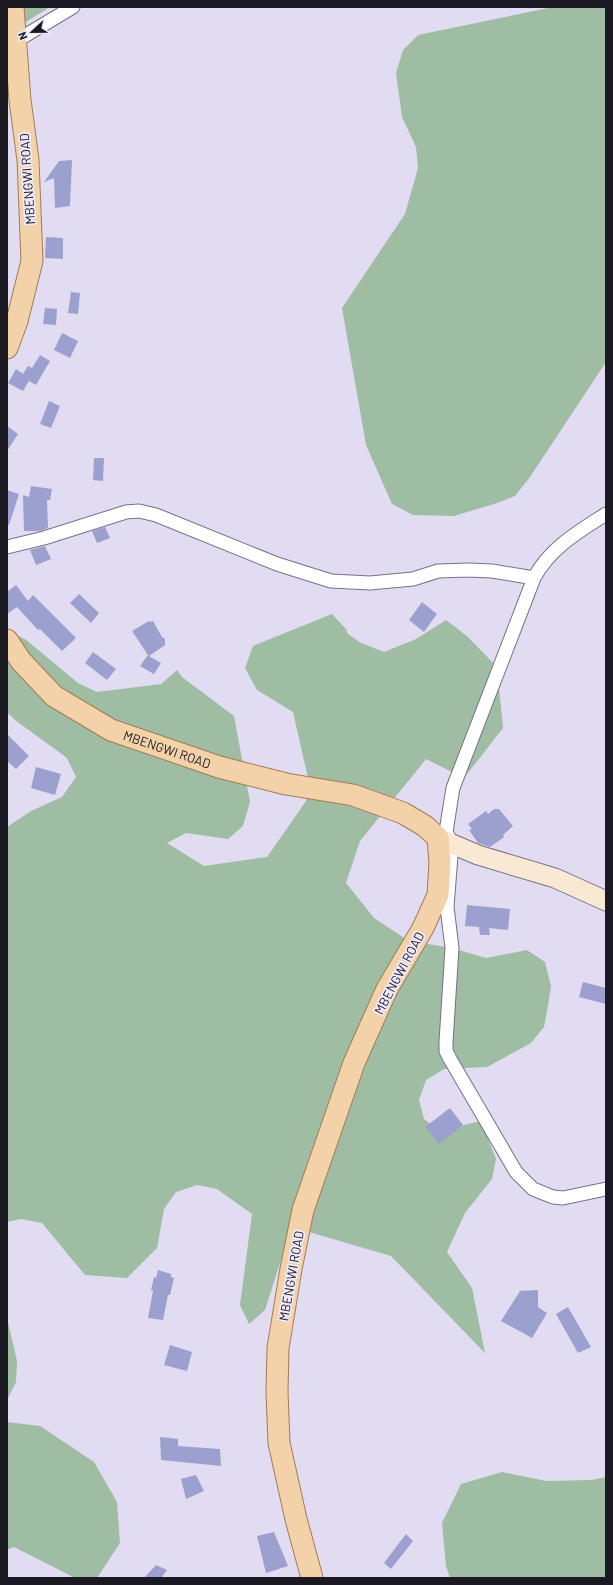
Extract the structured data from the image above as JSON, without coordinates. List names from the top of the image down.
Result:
{
  "streets": {
    "main road": ["MBENGWI ROAD"]
  },
  "north": "left"
}
